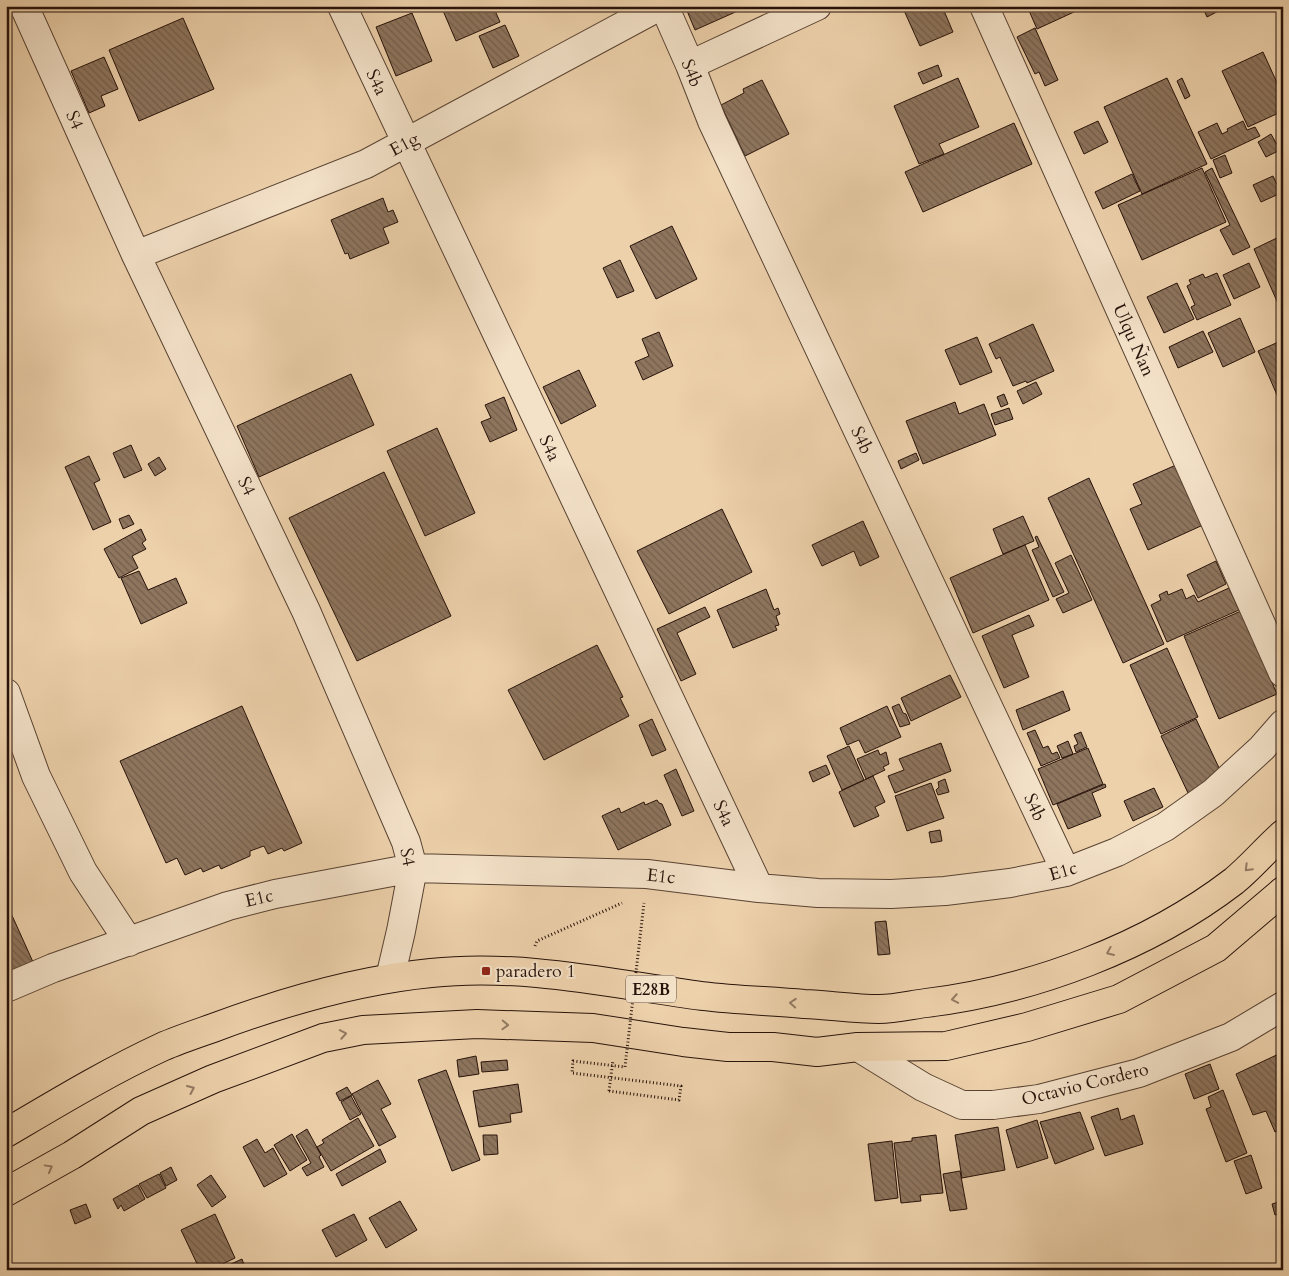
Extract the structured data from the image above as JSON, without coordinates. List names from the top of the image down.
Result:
{
  "streets": {
    "highway": ["E28B"],
    "street": [
      "S4b",
      "S4a",
      "S4",
      "E1g",
      "Ulqu Ñan",
      "E1c",
      "Octavio Cordero"
    ]
  },
  "crossings": [
    ["S4b", "E1g"],
    ["S4b", "E1c"],
    ["S4a", "E1g"],
    ["S4a", "E1c"],
    ["S4", "E1g"],
    ["S4", "E1c"],
    ["S4", "E28B"]
  ],
  "places": {
    "transit": ["paradero 1"]
  }
}
